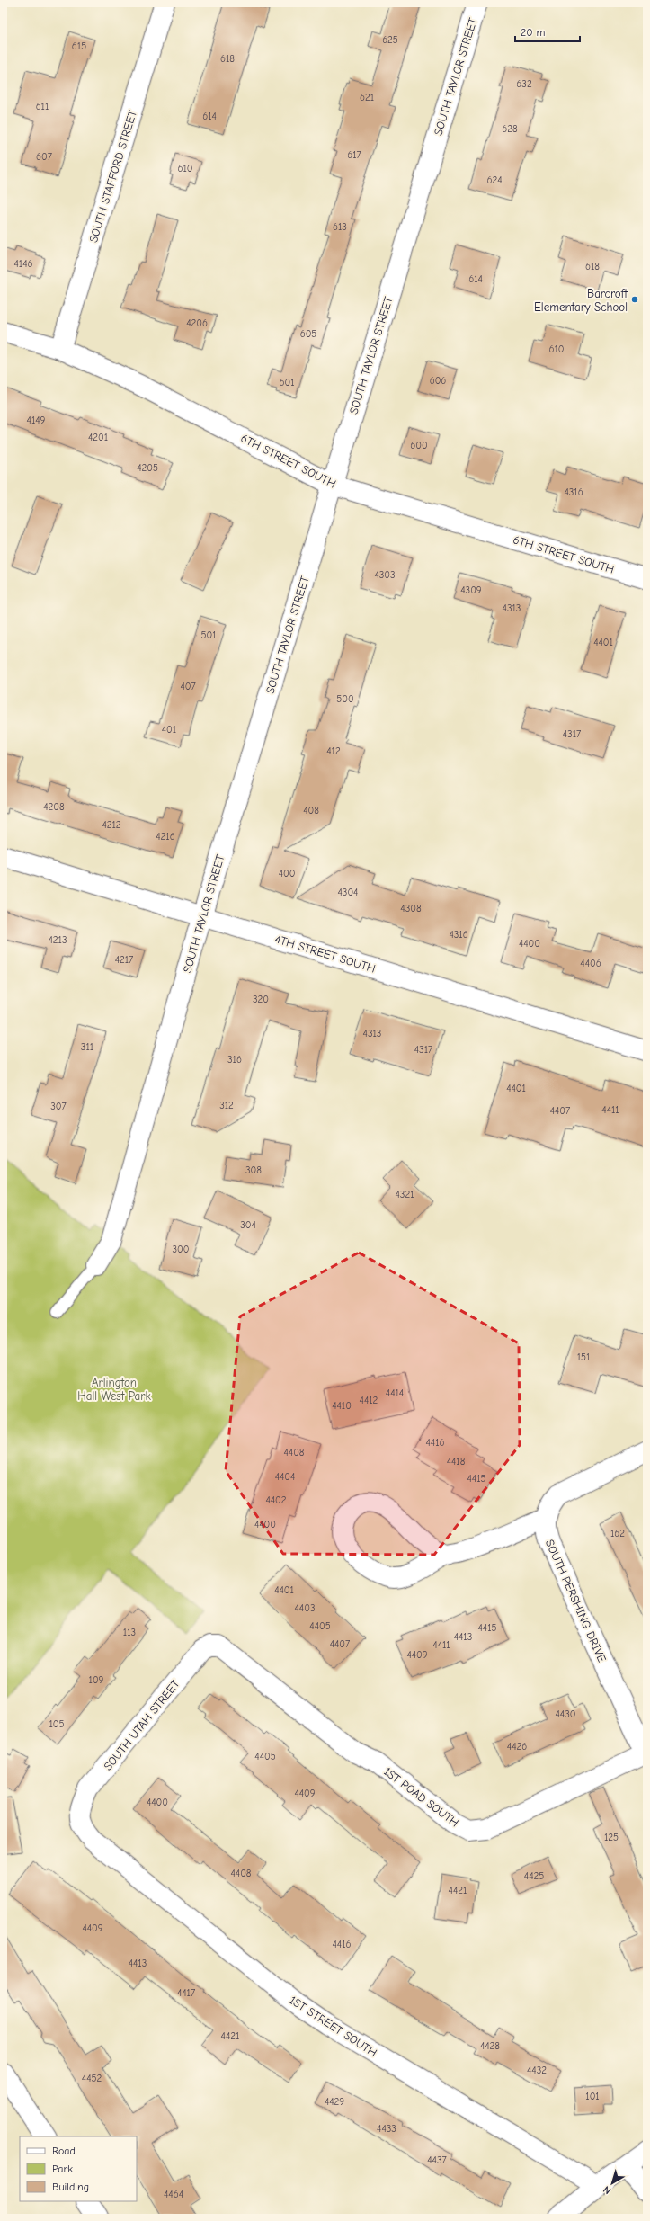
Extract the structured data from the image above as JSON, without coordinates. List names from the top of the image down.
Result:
{
  "streets": {
    "street": [
      "SOUTH TAYLOR STREET",
      "SOUTH STAFFORD STREET",
      "6TH STREET SOUTH",
      "4TH STREET SOUTH",
      "SOUTH PERSHING DRIVE",
      "SOUTH UTAH STREET",
      "1ST ROAD SOUTH",
      "1ST STREET SOUTH"
    ]
  },
  "crossings": [
    ["SOUTH TAYLOR STREET", "6TH STREET SOUTH"],
    ["SOUTH TAYLOR STREET", "4TH STREET SOUTH"],
    ["SOUTH STAFFORD STREET", "6TH STREET SOUTH"],
    ["SOUTH PERSHING DRIVE", "1ST ROAD SOUTH"],
    ["SOUTH UTAH STREET", "1ST ROAD SOUTH"],
    ["SOUTH UTAH STREET", "1ST STREET SOUTH"]
  ],
  "parks": ["Arlington Hall West Park"],
  "places": ["Barcroft Elementary School"],
  "house_numbers": [
    "625",
    "615",
    "618",
    "632",
    "621",
    "611",
    "614",
    "628",
    "617",
    "607",
    "610",
    "624",
    "613",
    "4146",
    "618",
    "614",
    "4206",
    "605",
    "610",
    "606",
    "601",
    "4149",
    "4201",
    "600",
    "4205",
    "4316",
    "4303",
    "4309",
    "4313",
    "501",
    "4401",
    "407",
    "500",
    "401",
    "4317",
    "412",
    "4208",
    "408",
    "4212",
    "4216",
    "400",
    "4304",
    "4308",
    "4316",
    "4213",
    "4400",
    "4217",
    "4406",
    "320",
    "4313",
    "311",
    "4317",
    "316",
    "4401",
    "312",
    "307",
    "4411",
    "4407",
    "308",
    "4321",
    "304",
    "300",
    "151",
    "4414",
    "4412",
    "4410",
    "4416",
    "4408",
    "4418",
    "4404",
    "4415",
    "4402",
    "4400",
    "162",
    "4401",
    "4403",
    "4405",
    "4415",
    "113",
    "4413",
    "4407",
    "4411",
    "4409",
    "109",
    "4430",
    "105",
    "4426",
    "4405",
    "4409",
    "4400",
    "125",
    "4408",
    "4425",
    "4421",
    "4409",
    "4416",
    "4413",
    "4417",
    "4421",
    "4428",
    "4432",
    "4452",
    "101",
    "4429",
    "4433",
    "4437",
    "4464"
  ],
  "legend": ["Road", "Park", "Building"],
  "scale_bar": "20 m",
  "north": "bottom left"
}
